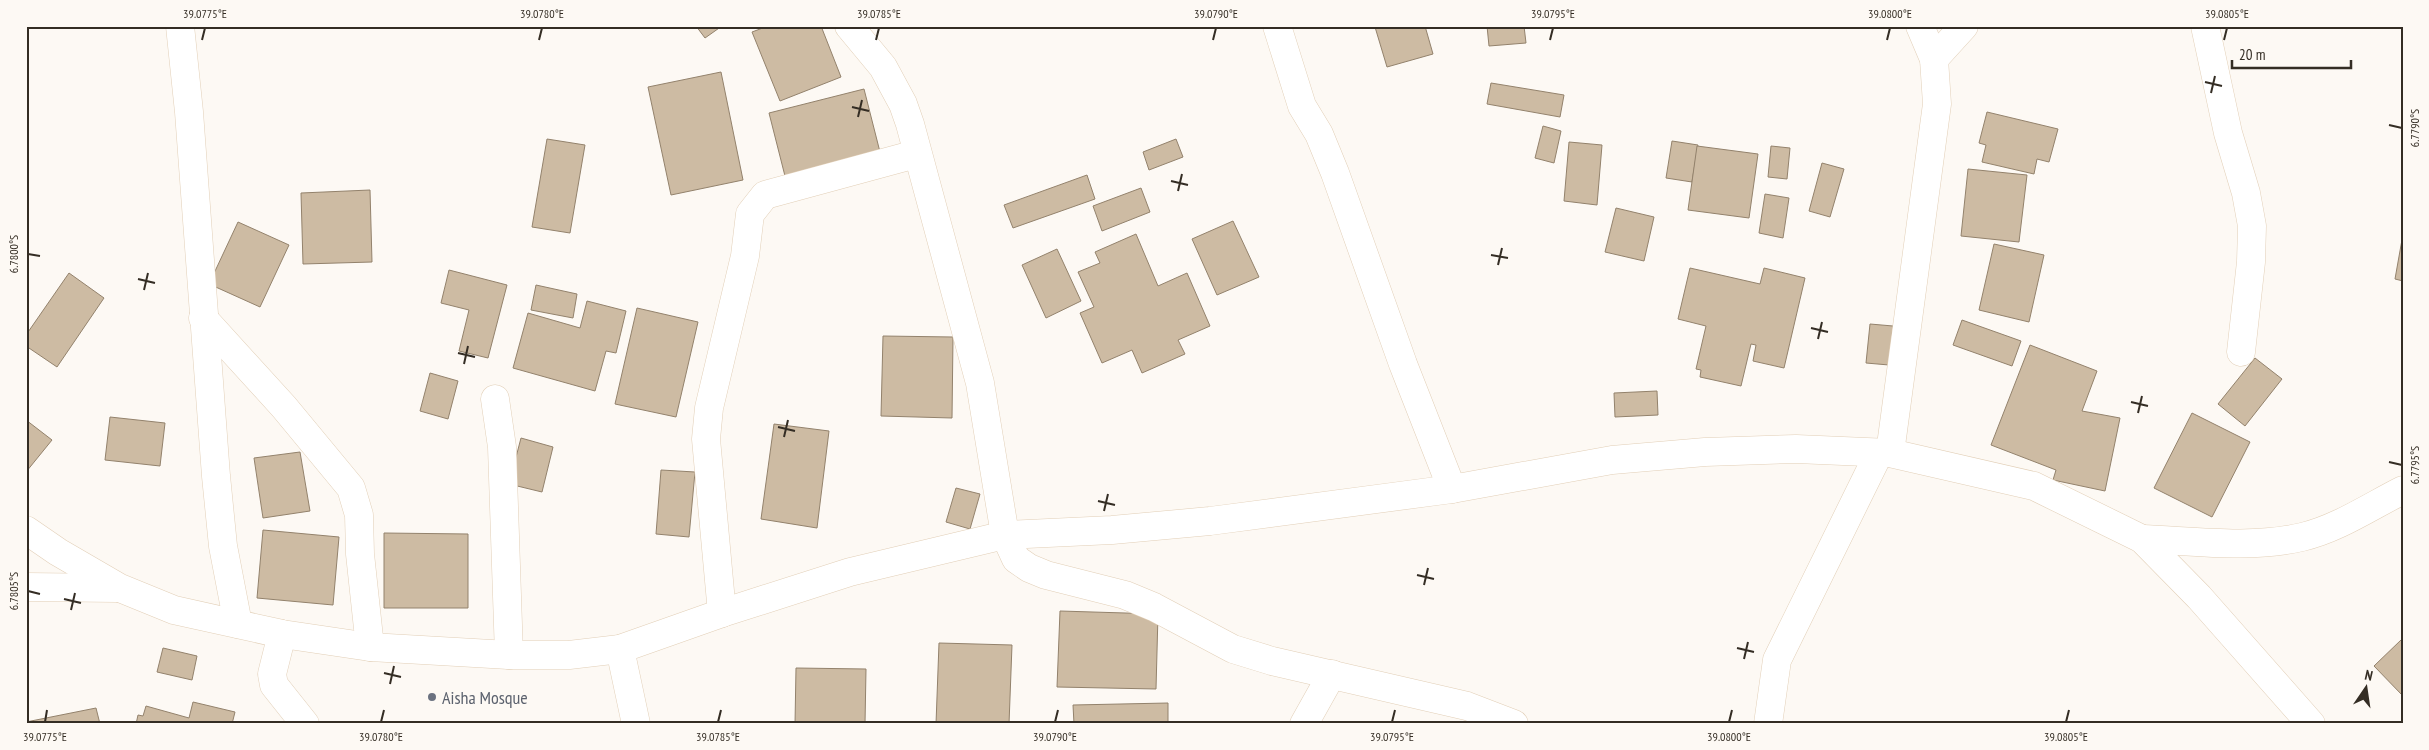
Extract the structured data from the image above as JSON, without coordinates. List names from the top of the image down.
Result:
{
  "places": ["Aisha Mosque"],
  "scale_bar": "20 m",
  "north": "top",
  "coordinates": [
    "39.0775°E",
    "39.0780°E",
    "39.0785°E",
    "39.0790°E",
    "39.0795°E",
    "39.0800°E",
    "39.0805°E",
    "6.7790°S",
    "6.7800°S",
    "6.7795°S",
    "6.7805°S"
  ]
}
